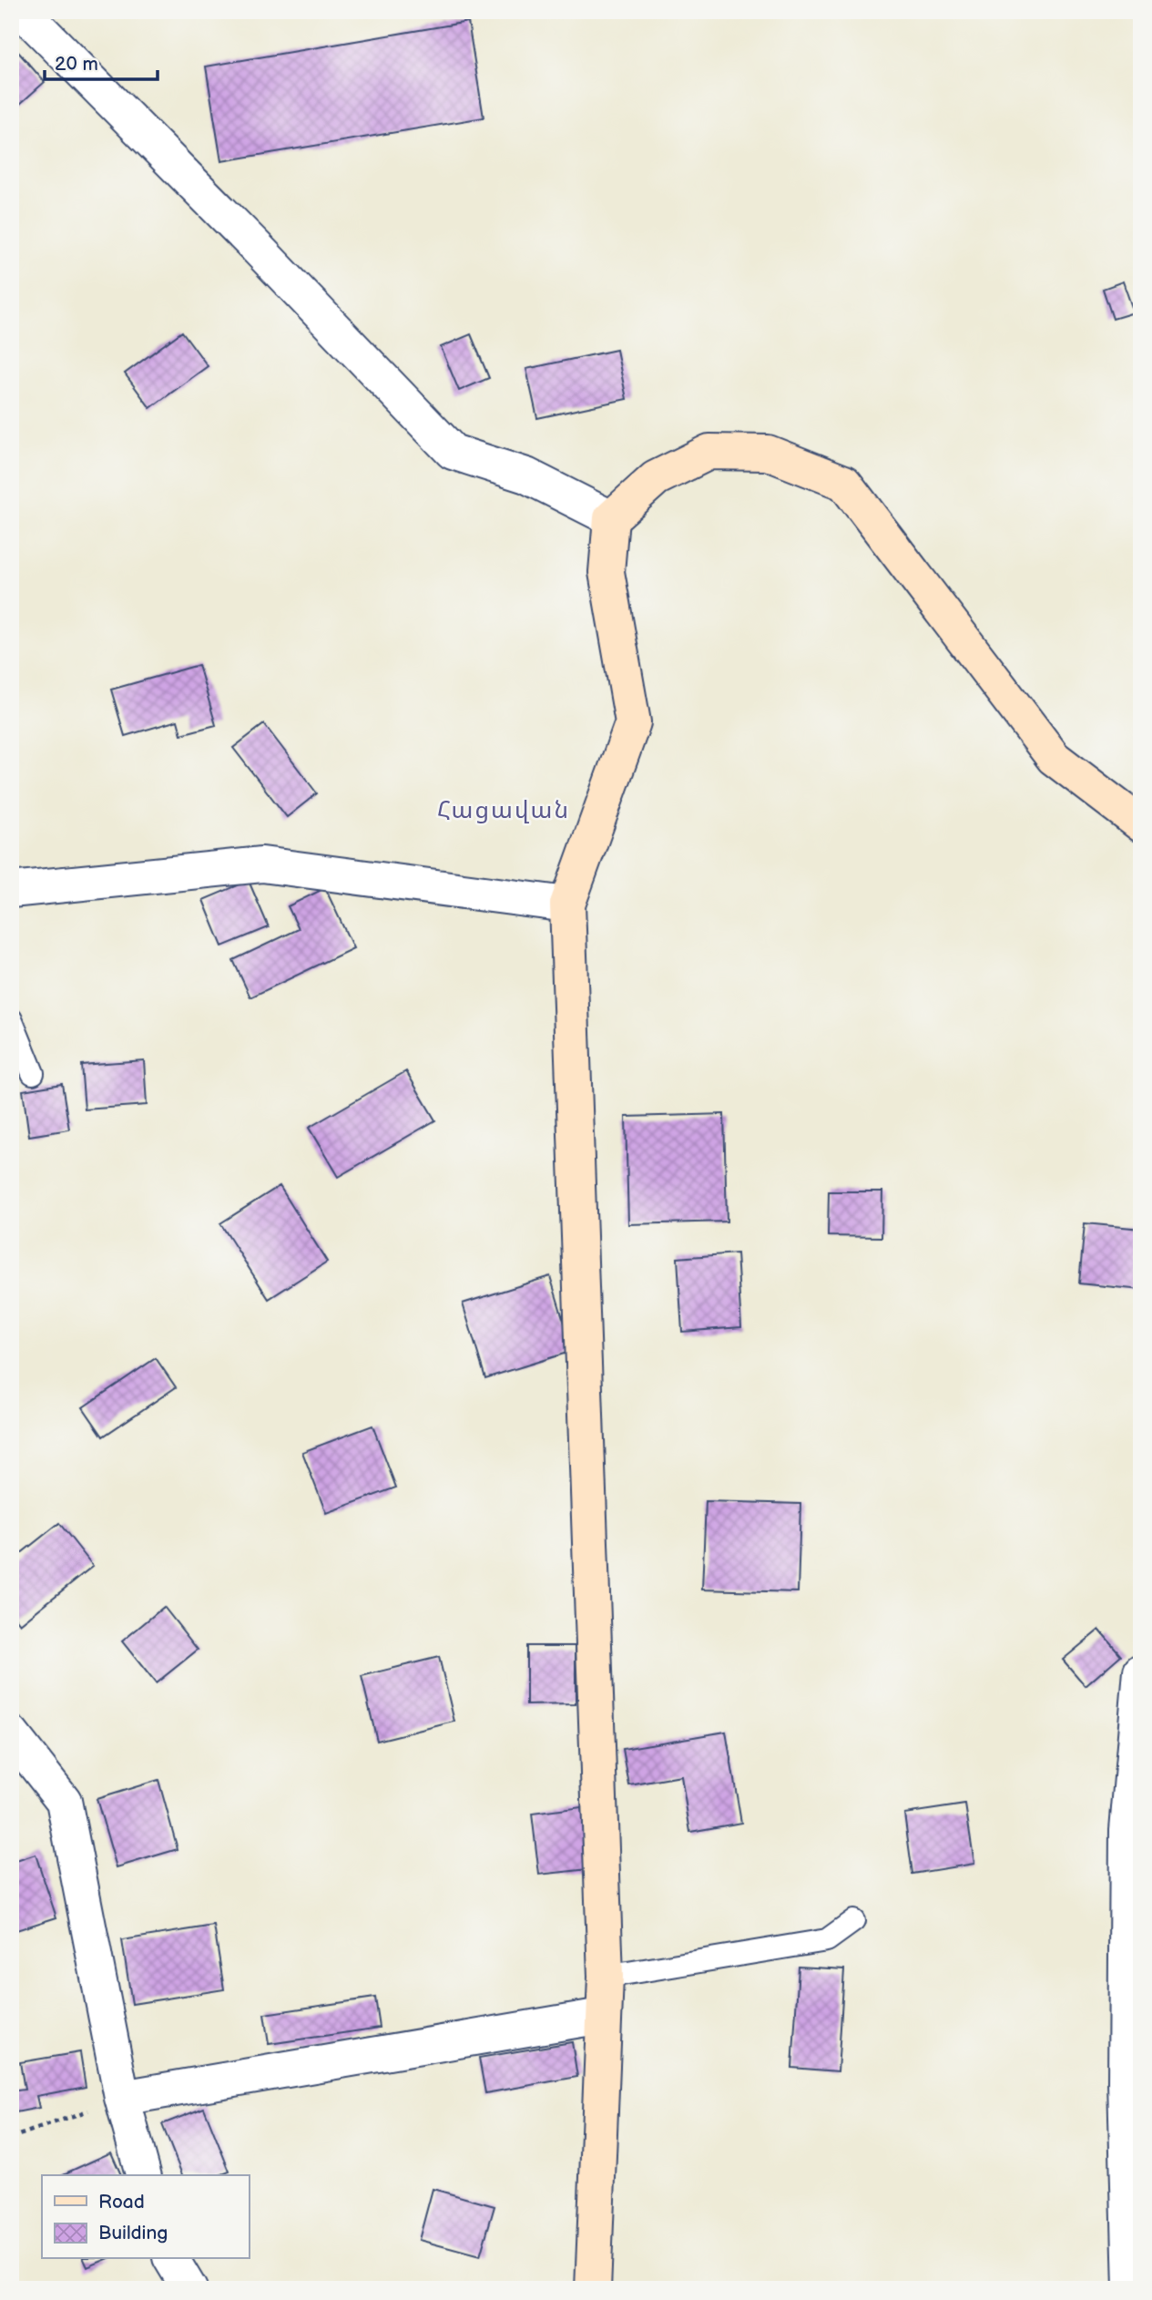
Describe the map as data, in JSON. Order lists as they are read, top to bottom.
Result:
{
  "districts": ["Հացավան"],
  "legend": ["Road", "Building"],
  "scale_bar": "20 m"
}
